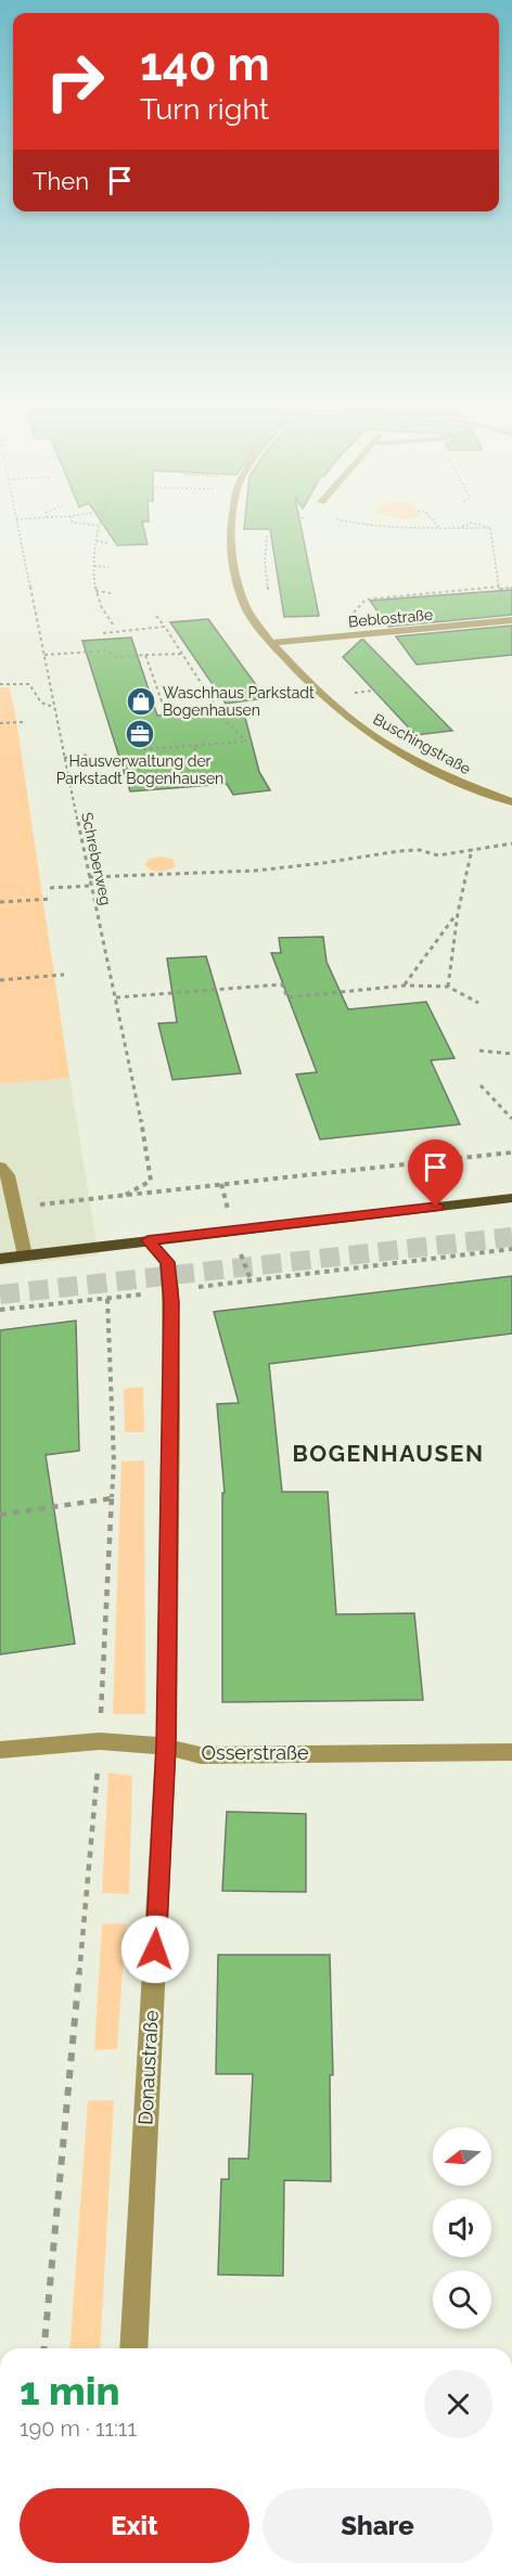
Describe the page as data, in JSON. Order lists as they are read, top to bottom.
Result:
{
  "streets": {
    "street": [
      "Beblostraße",
      "Buschingstraße",
      "Osserstraße",
      "Donaustraße"
    ],
    "path": ["Schreberweg"]
  },
  "crossings": [
    ["Beblostraße", "Buschingstraße"],
    ["Osserstraße", "Donaustraße"]
  ],
  "districts": ["BOGENHAUSEN"],
  "places": {
    "shop": ["Waschhaus Parkstadt Bogenhausen"],
    "office": ["Hausverwaltung der Parkstadt Bogenhausen"]
  },
  "north": "left",
  "page": {
    "turn": ["140 m", "Turn right"],
    "then": "Then",
    "heading": ["1 min", "190 m · 11:11"],
    "buttons": ["Exit", "Share"]
  }
}
